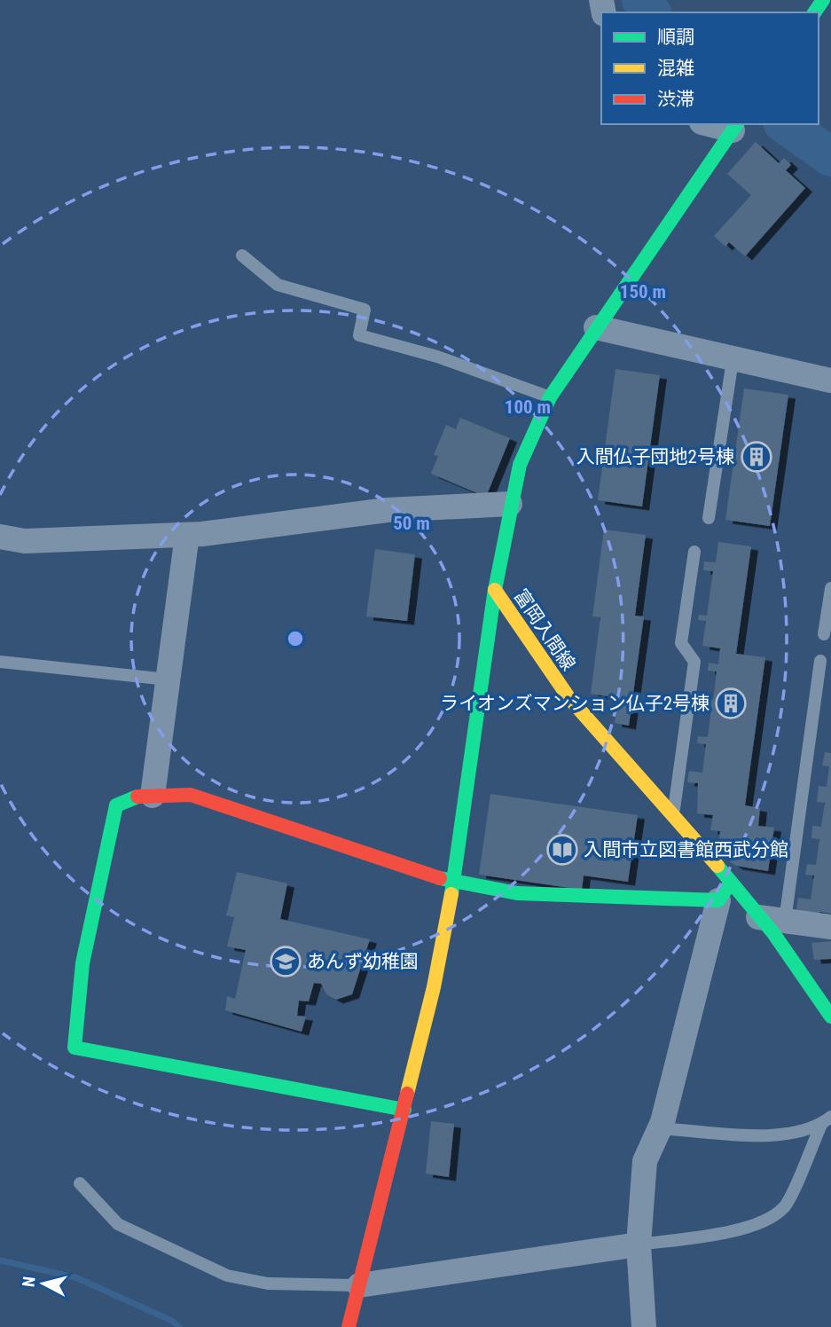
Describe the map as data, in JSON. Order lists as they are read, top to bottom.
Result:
{
  "streets": {
    "street": ["富岡入間線"]
  },
  "places": {
    "building": ["入間仏子団地2号棟", "ライオンズマンション仏子2号棟"],
    "library": ["入間市立図書館西武分館"],
    "school or university": ["あんず幼稚園"]
  },
  "legend": ["順調", "混雑", "渋滞"],
  "north": "left",
  "rings": ["150 m", "100 m", "50 m"]
}
